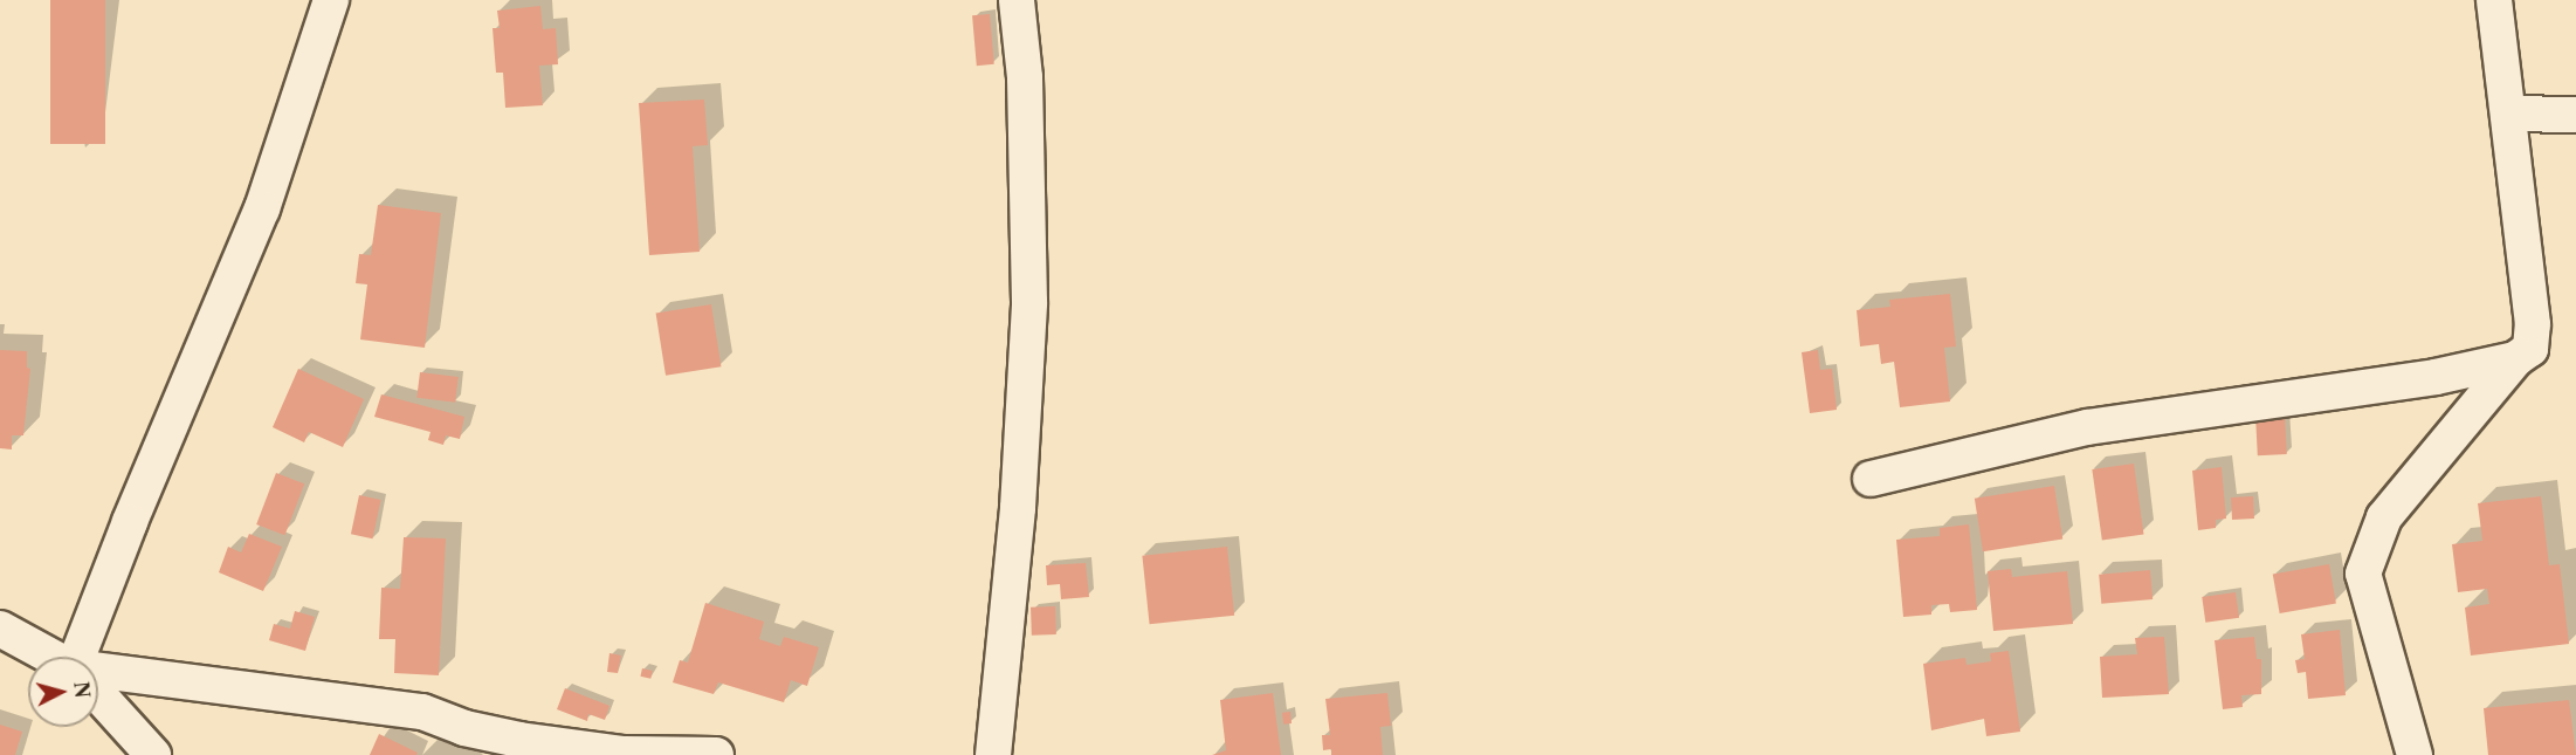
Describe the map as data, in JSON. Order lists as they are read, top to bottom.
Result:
{
  "north": "right"
}
